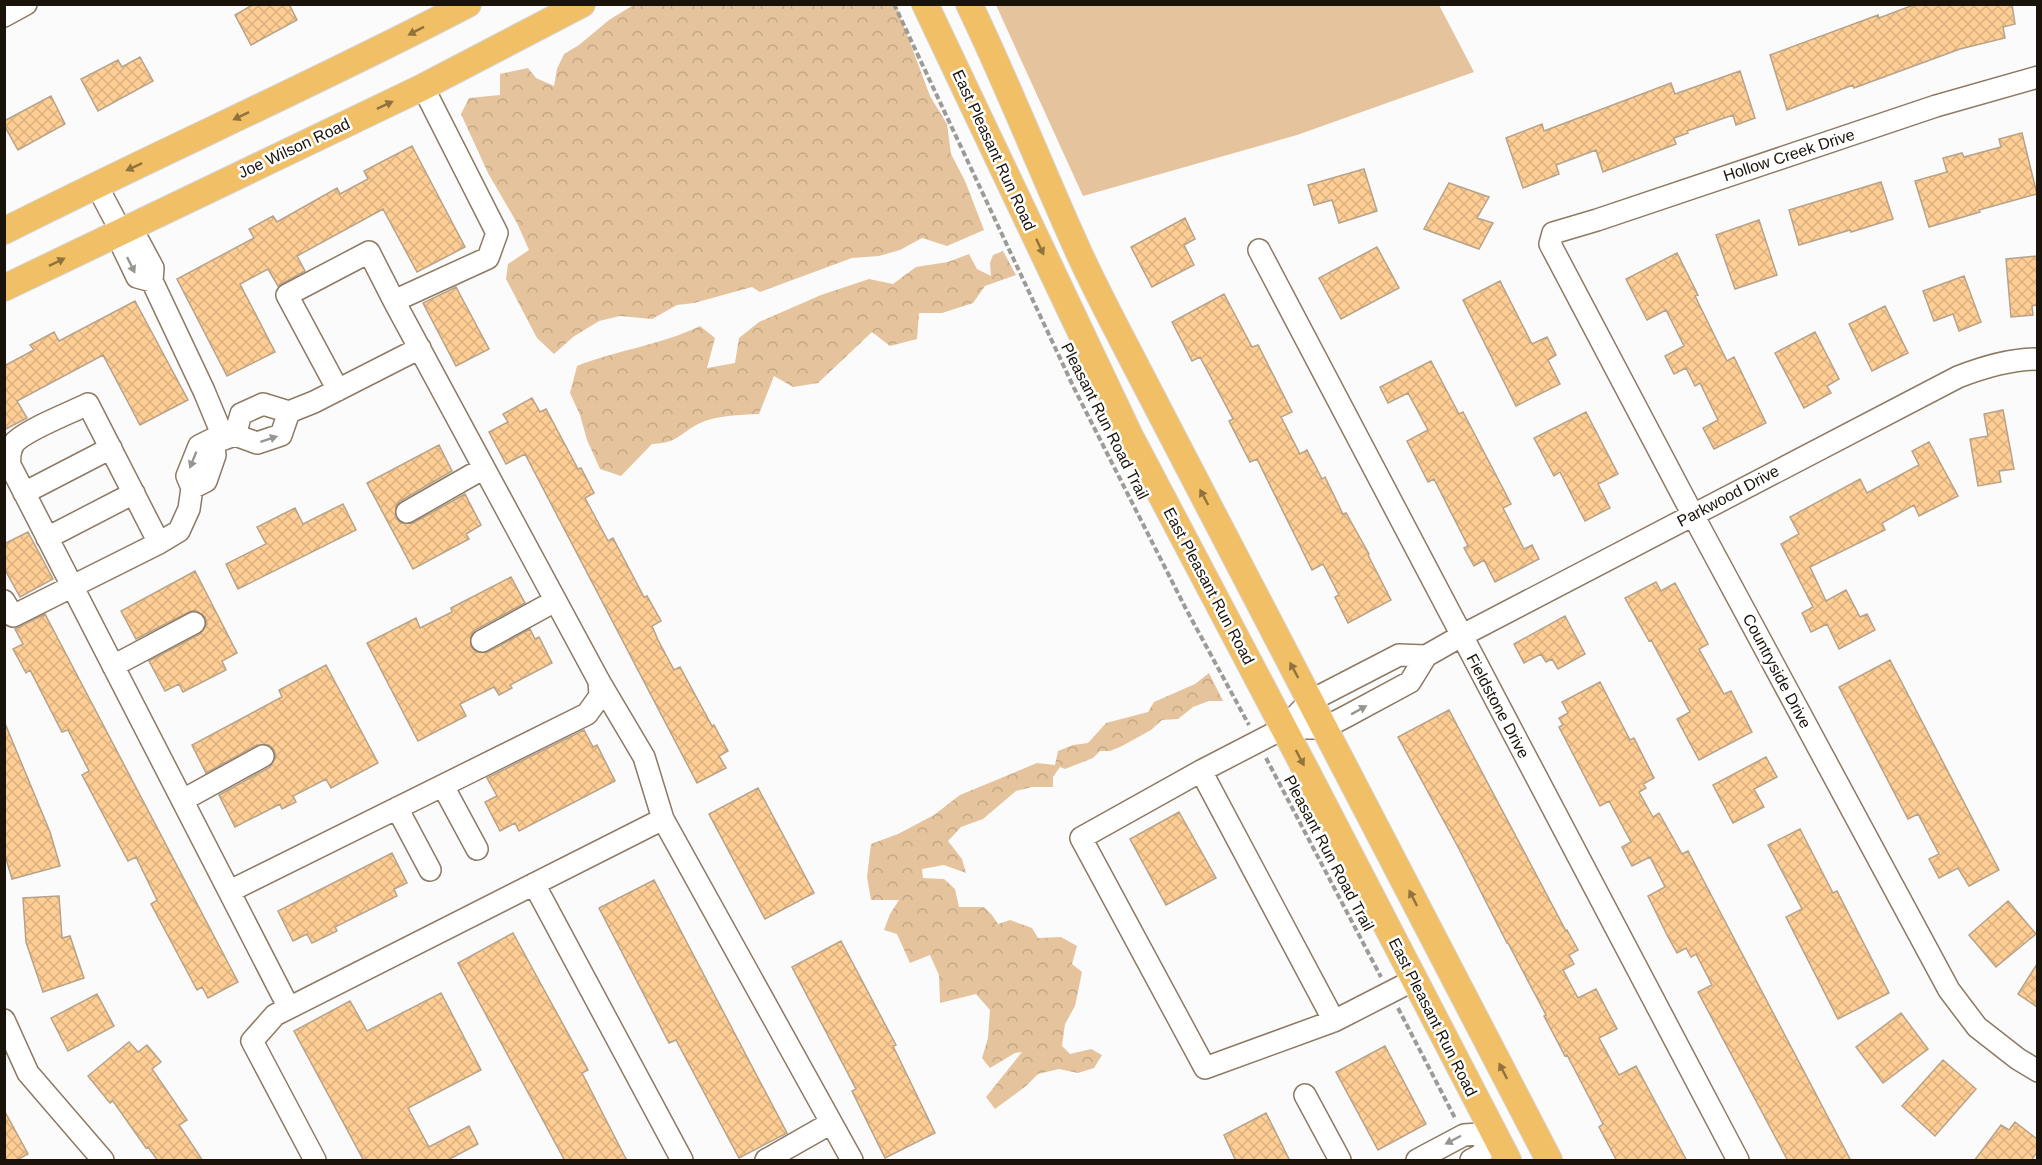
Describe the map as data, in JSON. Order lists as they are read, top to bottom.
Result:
{
  "streets": {
    "main road": ["Joe Wilson Road", "East Pleasant Run Road"],
    "street": [
      "Hollow Creek Drive",
      "Parkwood Drive",
      "Countryside Drive",
      "Fieldstone Drive"
    ],
    "path": ["Pleasant Run Road Trail"]
  },
  "crossings": [
    ["East Pleasant Run Road", "Parkwood Drive"],
    ["Hollow Creek Drive", "Countryside Drive"],
    ["Parkwood Drive", "Countryside Drive"],
    ["Parkwood Drive", "Fieldstone Drive"]
  ]
}
